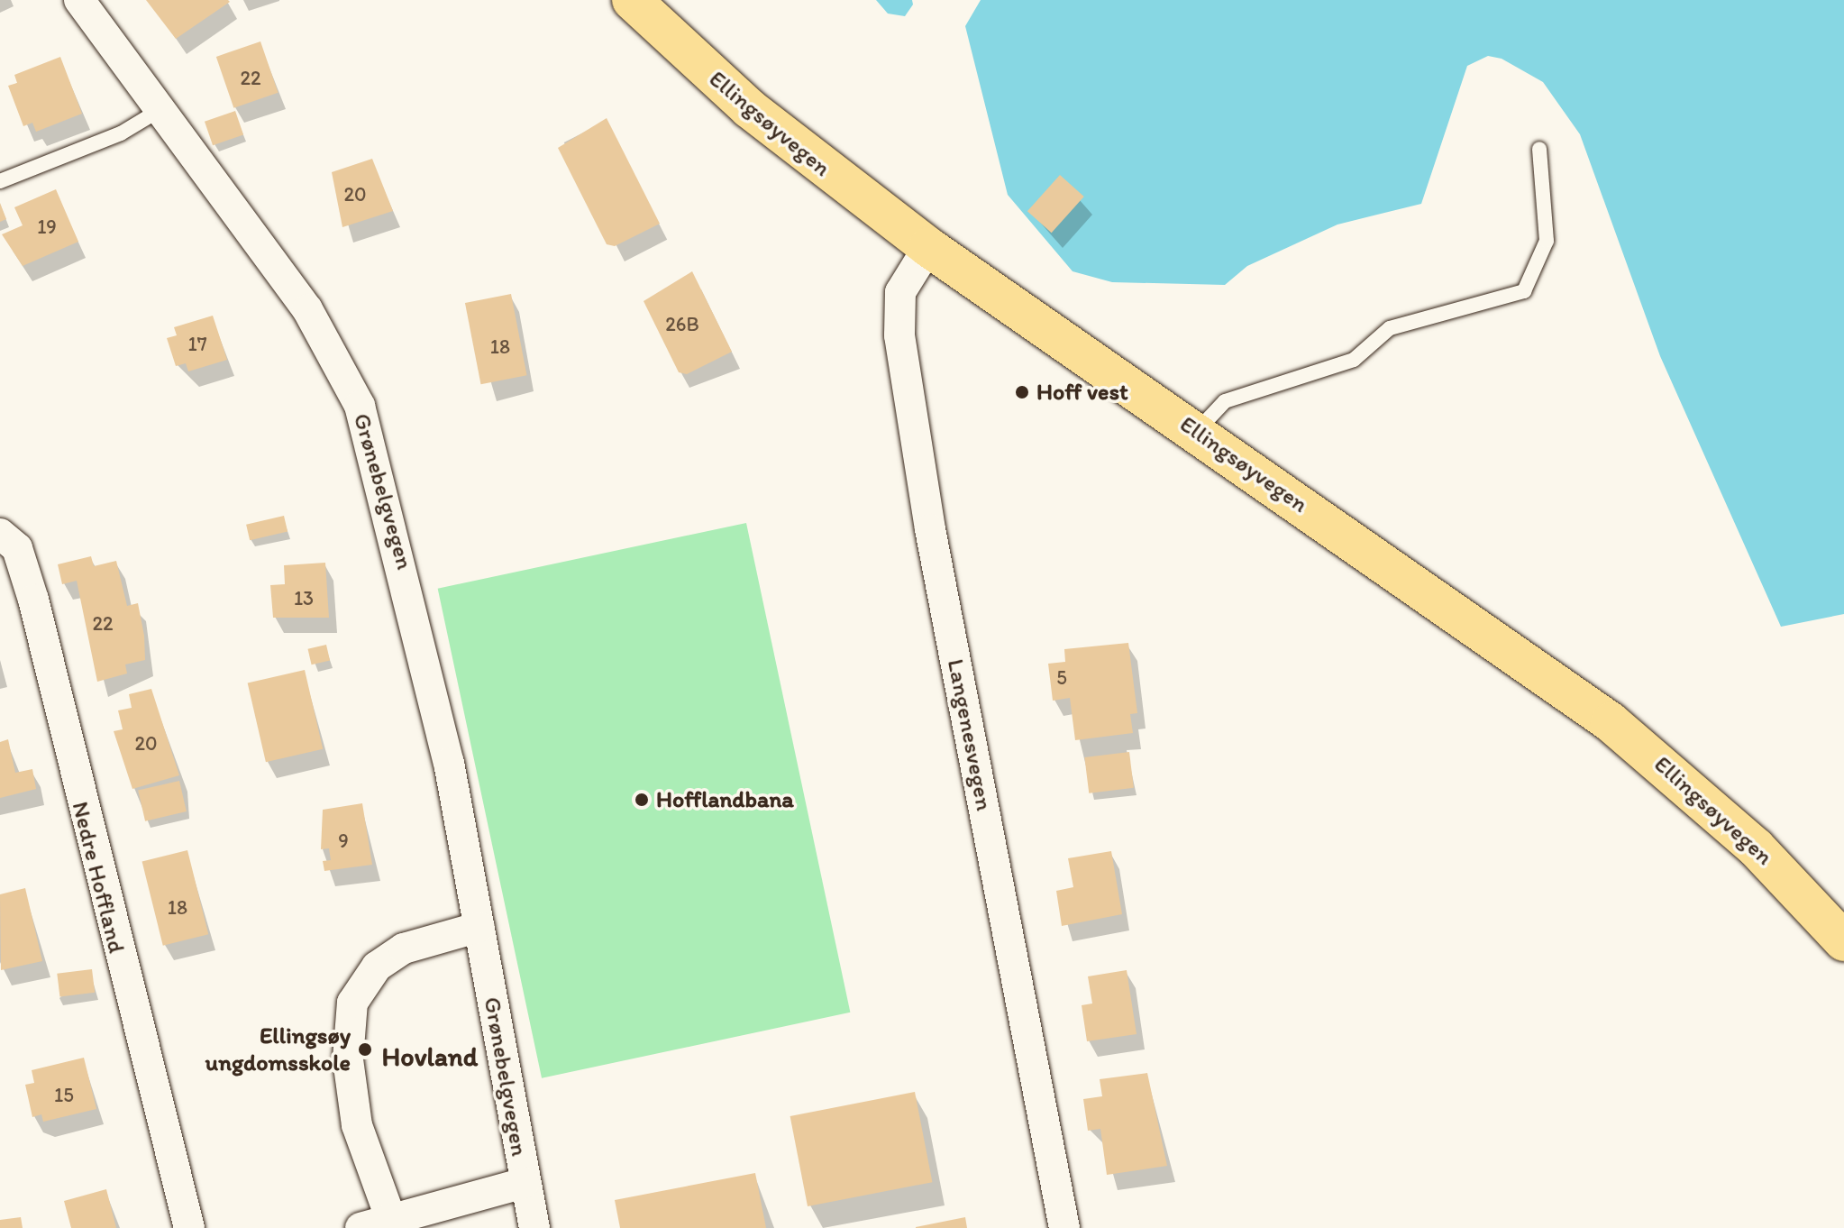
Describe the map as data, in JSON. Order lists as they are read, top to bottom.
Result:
{
  "streets": {
    "main road": ["Ellingsøyvegen"],
    "street": ["Grønebelgvegen", "Langenesvegen", "Nedre Hoffland"]
  },
  "crossings": [
    ["Ellingsøyvegen", "Langenesvegen"]
  ],
  "districts": ["Hovland"],
  "places": ["Hoff vest", "Hofflandbana", "Ellingsøy ungdomsskole"],
  "house_numbers": [
    "22",
    "20",
    "19",
    "26B",
    "17",
    "18",
    "13",
    "22",
    "5",
    "20",
    "9",
    "18",
    "15"
  ]
}
